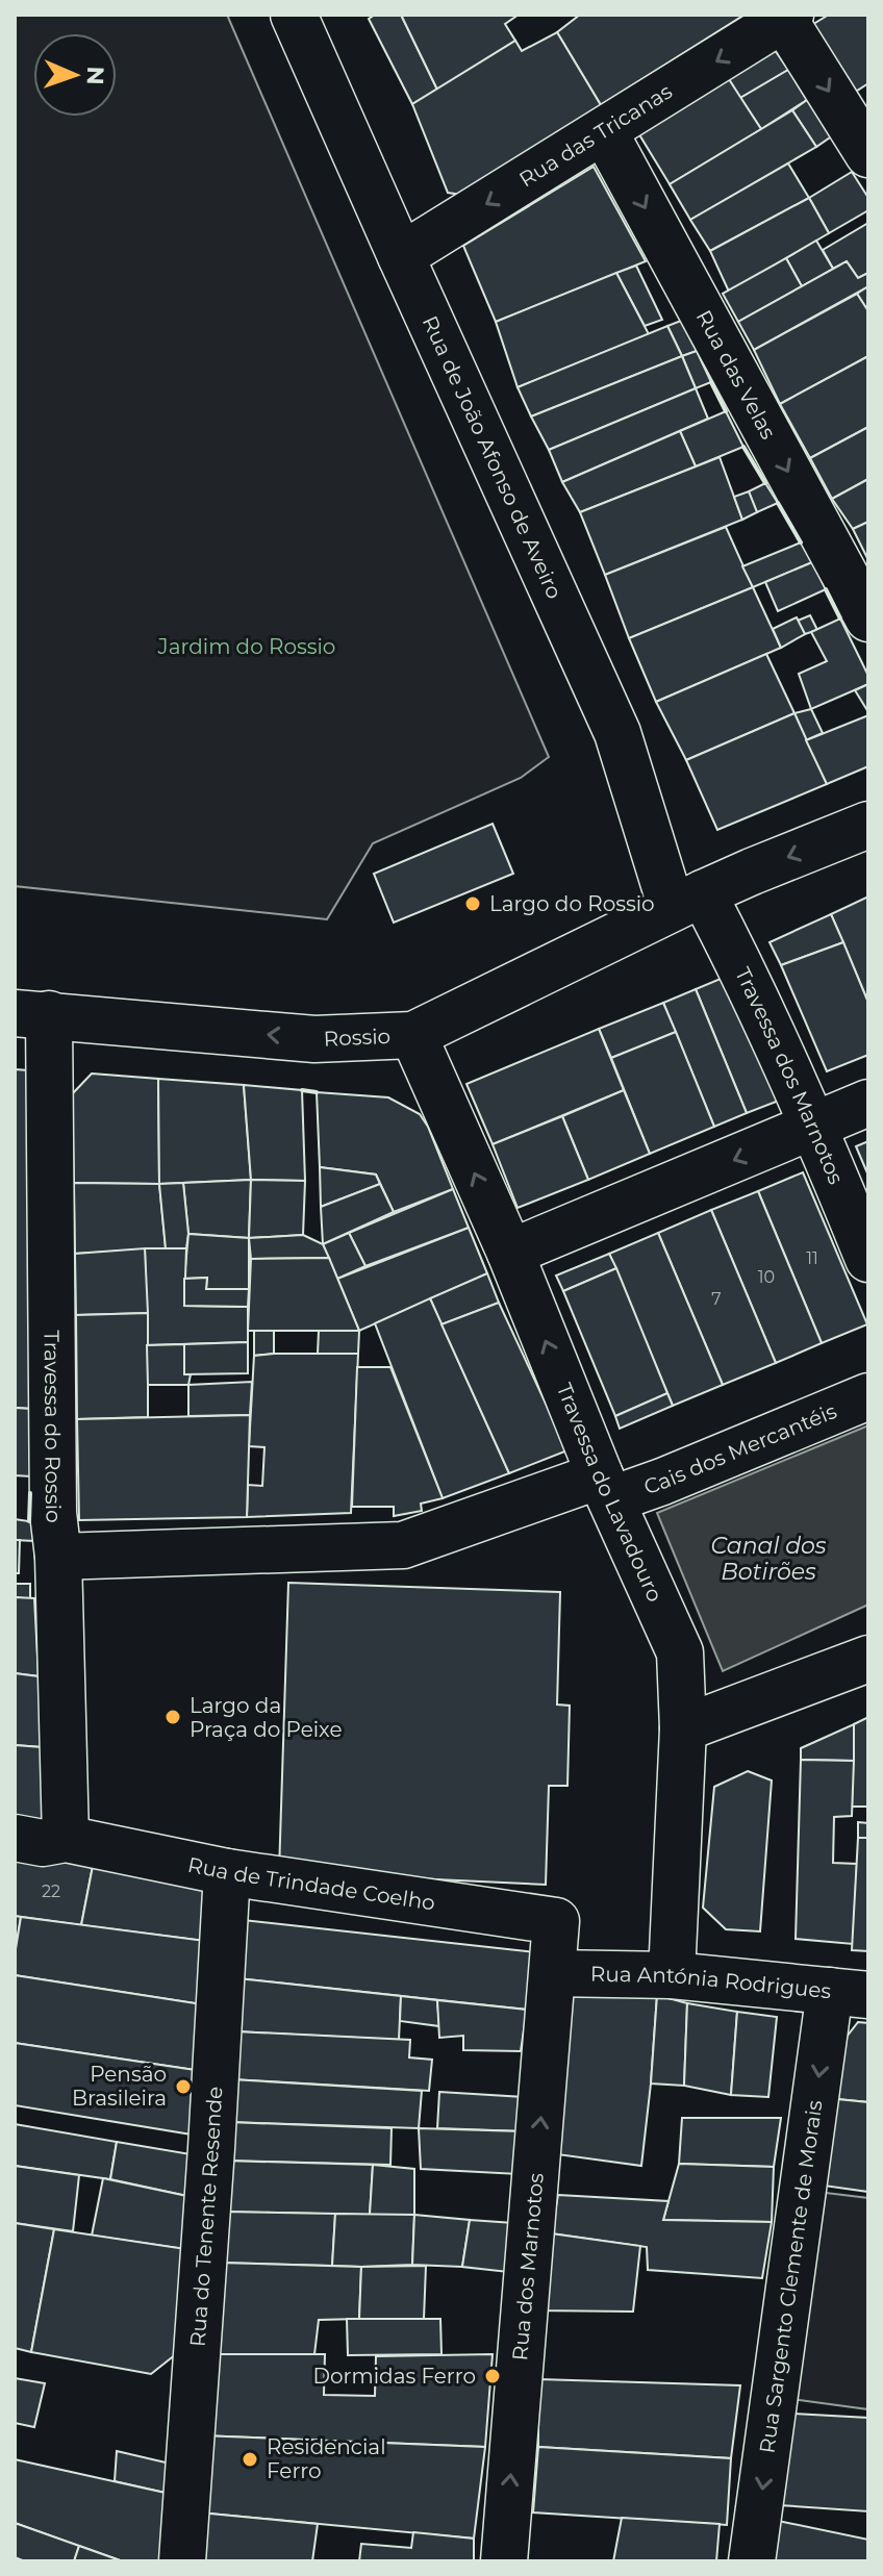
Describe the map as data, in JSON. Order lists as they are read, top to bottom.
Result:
{
  "streets": {
    "street": [
      "Rua das Tricanas",
      "Rua das Velas",
      "Rua de João Afonso de Aveiro",
      "Rossio",
      "Travessa dos Marnotos",
      "Travessa do Rossio",
      "Cais dos Mercantéis",
      "Travessa do Lavadouro",
      "Rua de Trindade Coelho",
      "Rua Antónia Rodrigues",
      "Rua do Tenente Resende",
      "Rua dos Marnotos",
      "Rua Sargento Clemente de Morais"
    ]
  },
  "crossings": [
    ["Rua das Tricanas", "Rua das Velas"],
    ["Rua das Tricanas", "Rua de João Afonso de Aveiro"],
    ["Rua de João Afonso de Aveiro", "Rossio"],
    ["Rua de João Afonso de Aveiro", "Travessa dos Marnotos"],
    ["Rossio", "Travessa dos Marnotos"],
    ["Rossio", "Travessa do Rossio"],
    ["Rossio", "Travessa do Lavadouro"],
    ["Travessa do Rossio", "Rua de Trindade Coelho"],
    ["Cais dos Mercantéis", "Travessa do Lavadouro"],
    ["Travessa do Lavadouro", "Rua Antónia Rodrigues"],
    ["Rua de Trindade Coelho", "Rua Antónia Rodrigues"],
    ["Rua de Trindade Coelho", "Rua do Tenente Resende"],
    ["Rua de Trindade Coelho", "Rua dos Marnotos"],
    ["Rua Antónia Rodrigues", "Rua dos Marnotos"],
    ["Rua Antónia Rodrigues", "Rua Sargento Clemente de Morais"]
  ],
  "one_way": [
    "Rua das Tricanas",
    "Rua das Velas",
    "Rossio",
    "Travessa do Lavadouro",
    "Rua dos Marnotos",
    "Rua Sargento Clemente de Morais"
  ],
  "water": ["Canal dos Botirões"],
  "parks": ["Jardim do Rossio"],
  "places": [
    "Largo do Rossio",
    "Largo da Praça do Peixe",
    "Pensão Brasileira",
    "Dormidas Ferro",
    "Residencial Ferro"
  ],
  "house_numbers": [
    "11",
    "10",
    "7",
    "22"
  ],
  "north": "right"
}
